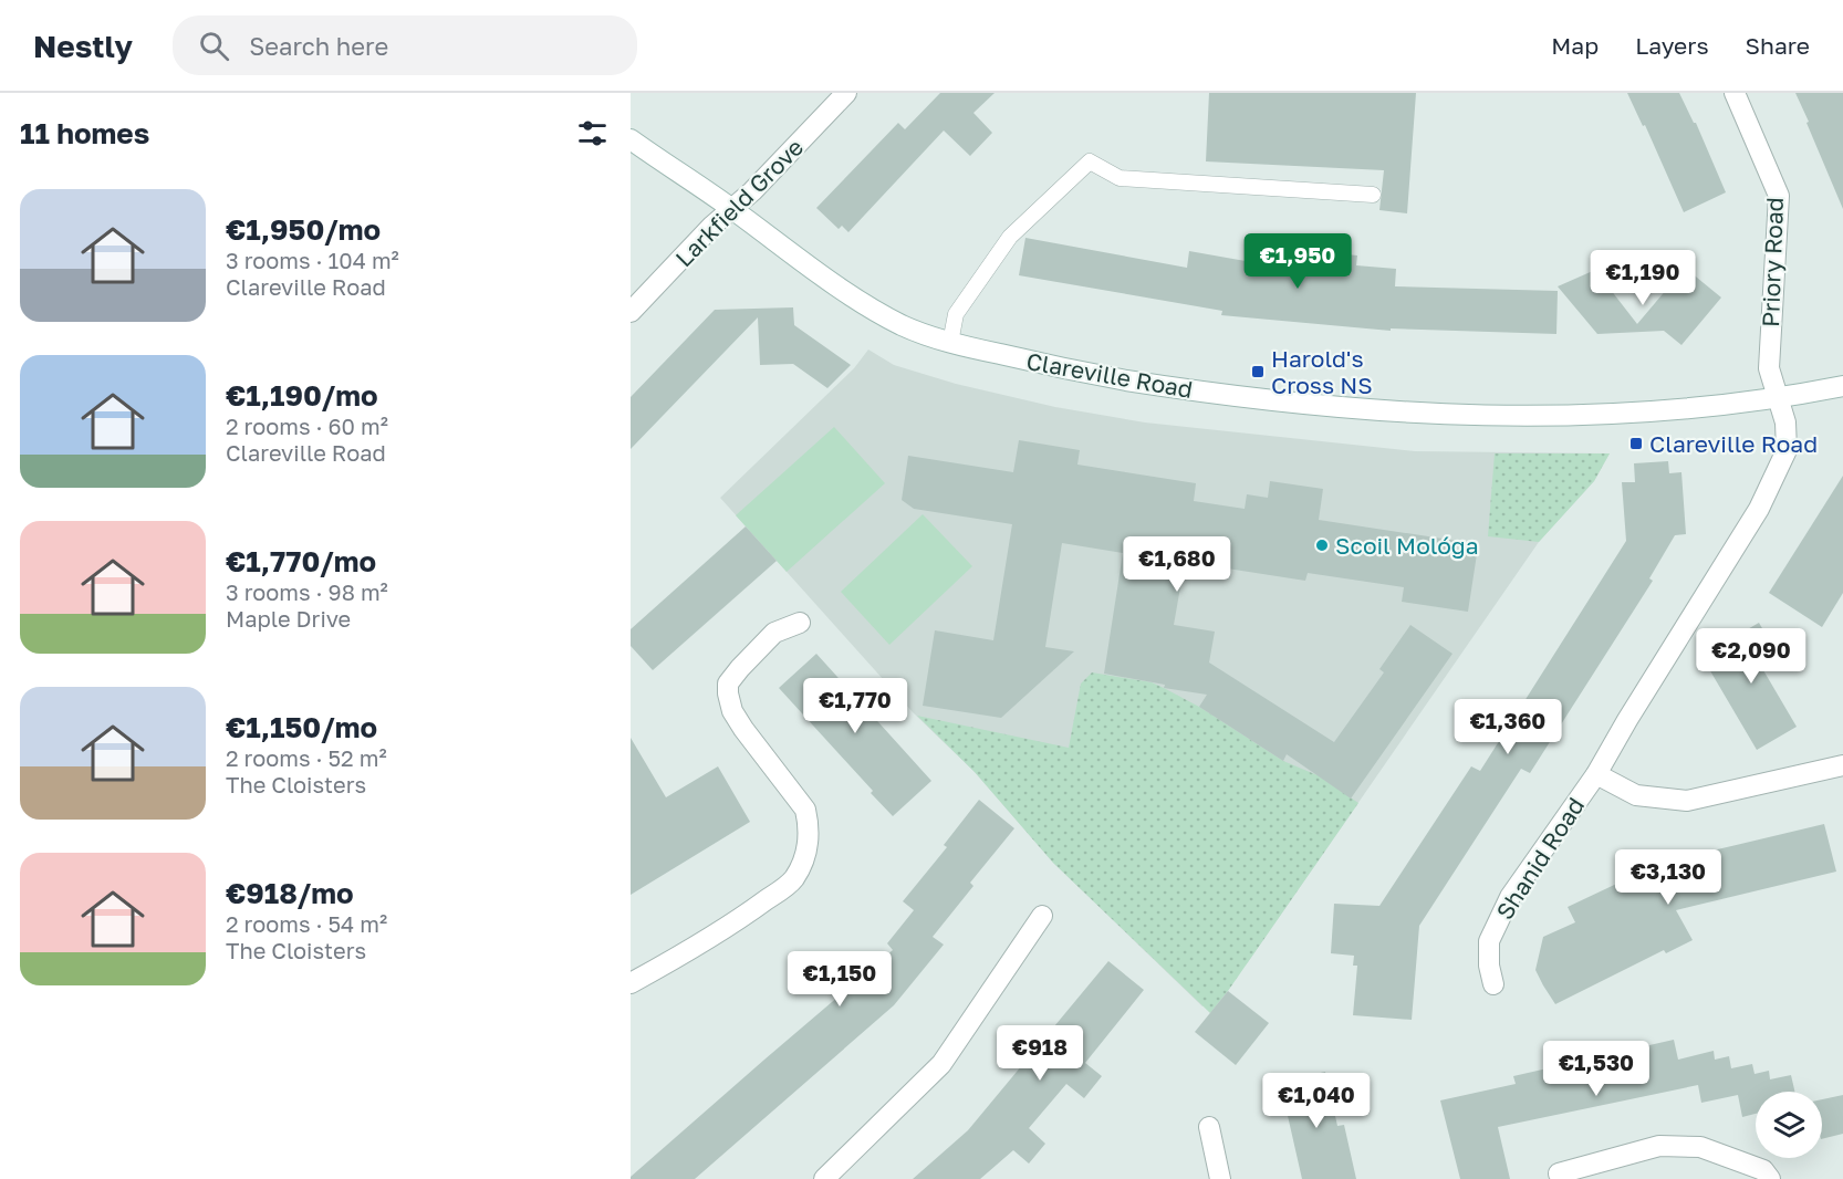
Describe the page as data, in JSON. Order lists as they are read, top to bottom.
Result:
{
  "streets": {
    "street": [
      "Larkfield Grove",
      "Priory Road",
      "Clareville Road",
      "Shanid Road"
    ]
  },
  "crossings": [
    ["Larkfield Grove", "Clareville Road"],
    ["Priory Road", "Clareville Road"],
    ["Priory Road", "Shanid Road"],
    ["Clareville Road", "Shanid Road"]
  ],
  "places": {
    "transit": ["Harold's Cross NS", "Clareville Road"],
    "other": ["Scoil Mológa"]
  },
  "page": {
    "header": "Nestly",
    "search": "Search here",
    "nav": ["Map", "Layers", "Share"],
    "heading": "11 homes",
    "list": [
      {
        "name": "€1,950/mo",
        "note": "3 rooms · 104 m² · Clareville Road"
      },
      {
        "name": "€1,190/mo",
        "note": "2 rooms · 60 m² · Clareville Road"
      },
      {
        "name": "€1,770/mo",
        "note": "3 rooms · 98 m² · Maple Drive"
      },
      {
        "name": "€1,150/mo",
        "note": "2 rooms · 52 m² · The Cloisters"
      },
      {
        "name": "€918/mo",
        "note": "2 rooms · 54 m² · The Cloisters"
      }
    ],
    "price": [
      "€1,950",
      "€1,190",
      "€1,680",
      "€2,090",
      "€1,770",
      "€1,360",
      "€3,130",
      "€1,150",
      "€918",
      "€1,530",
      "€1,040"
    ]
  }
}
